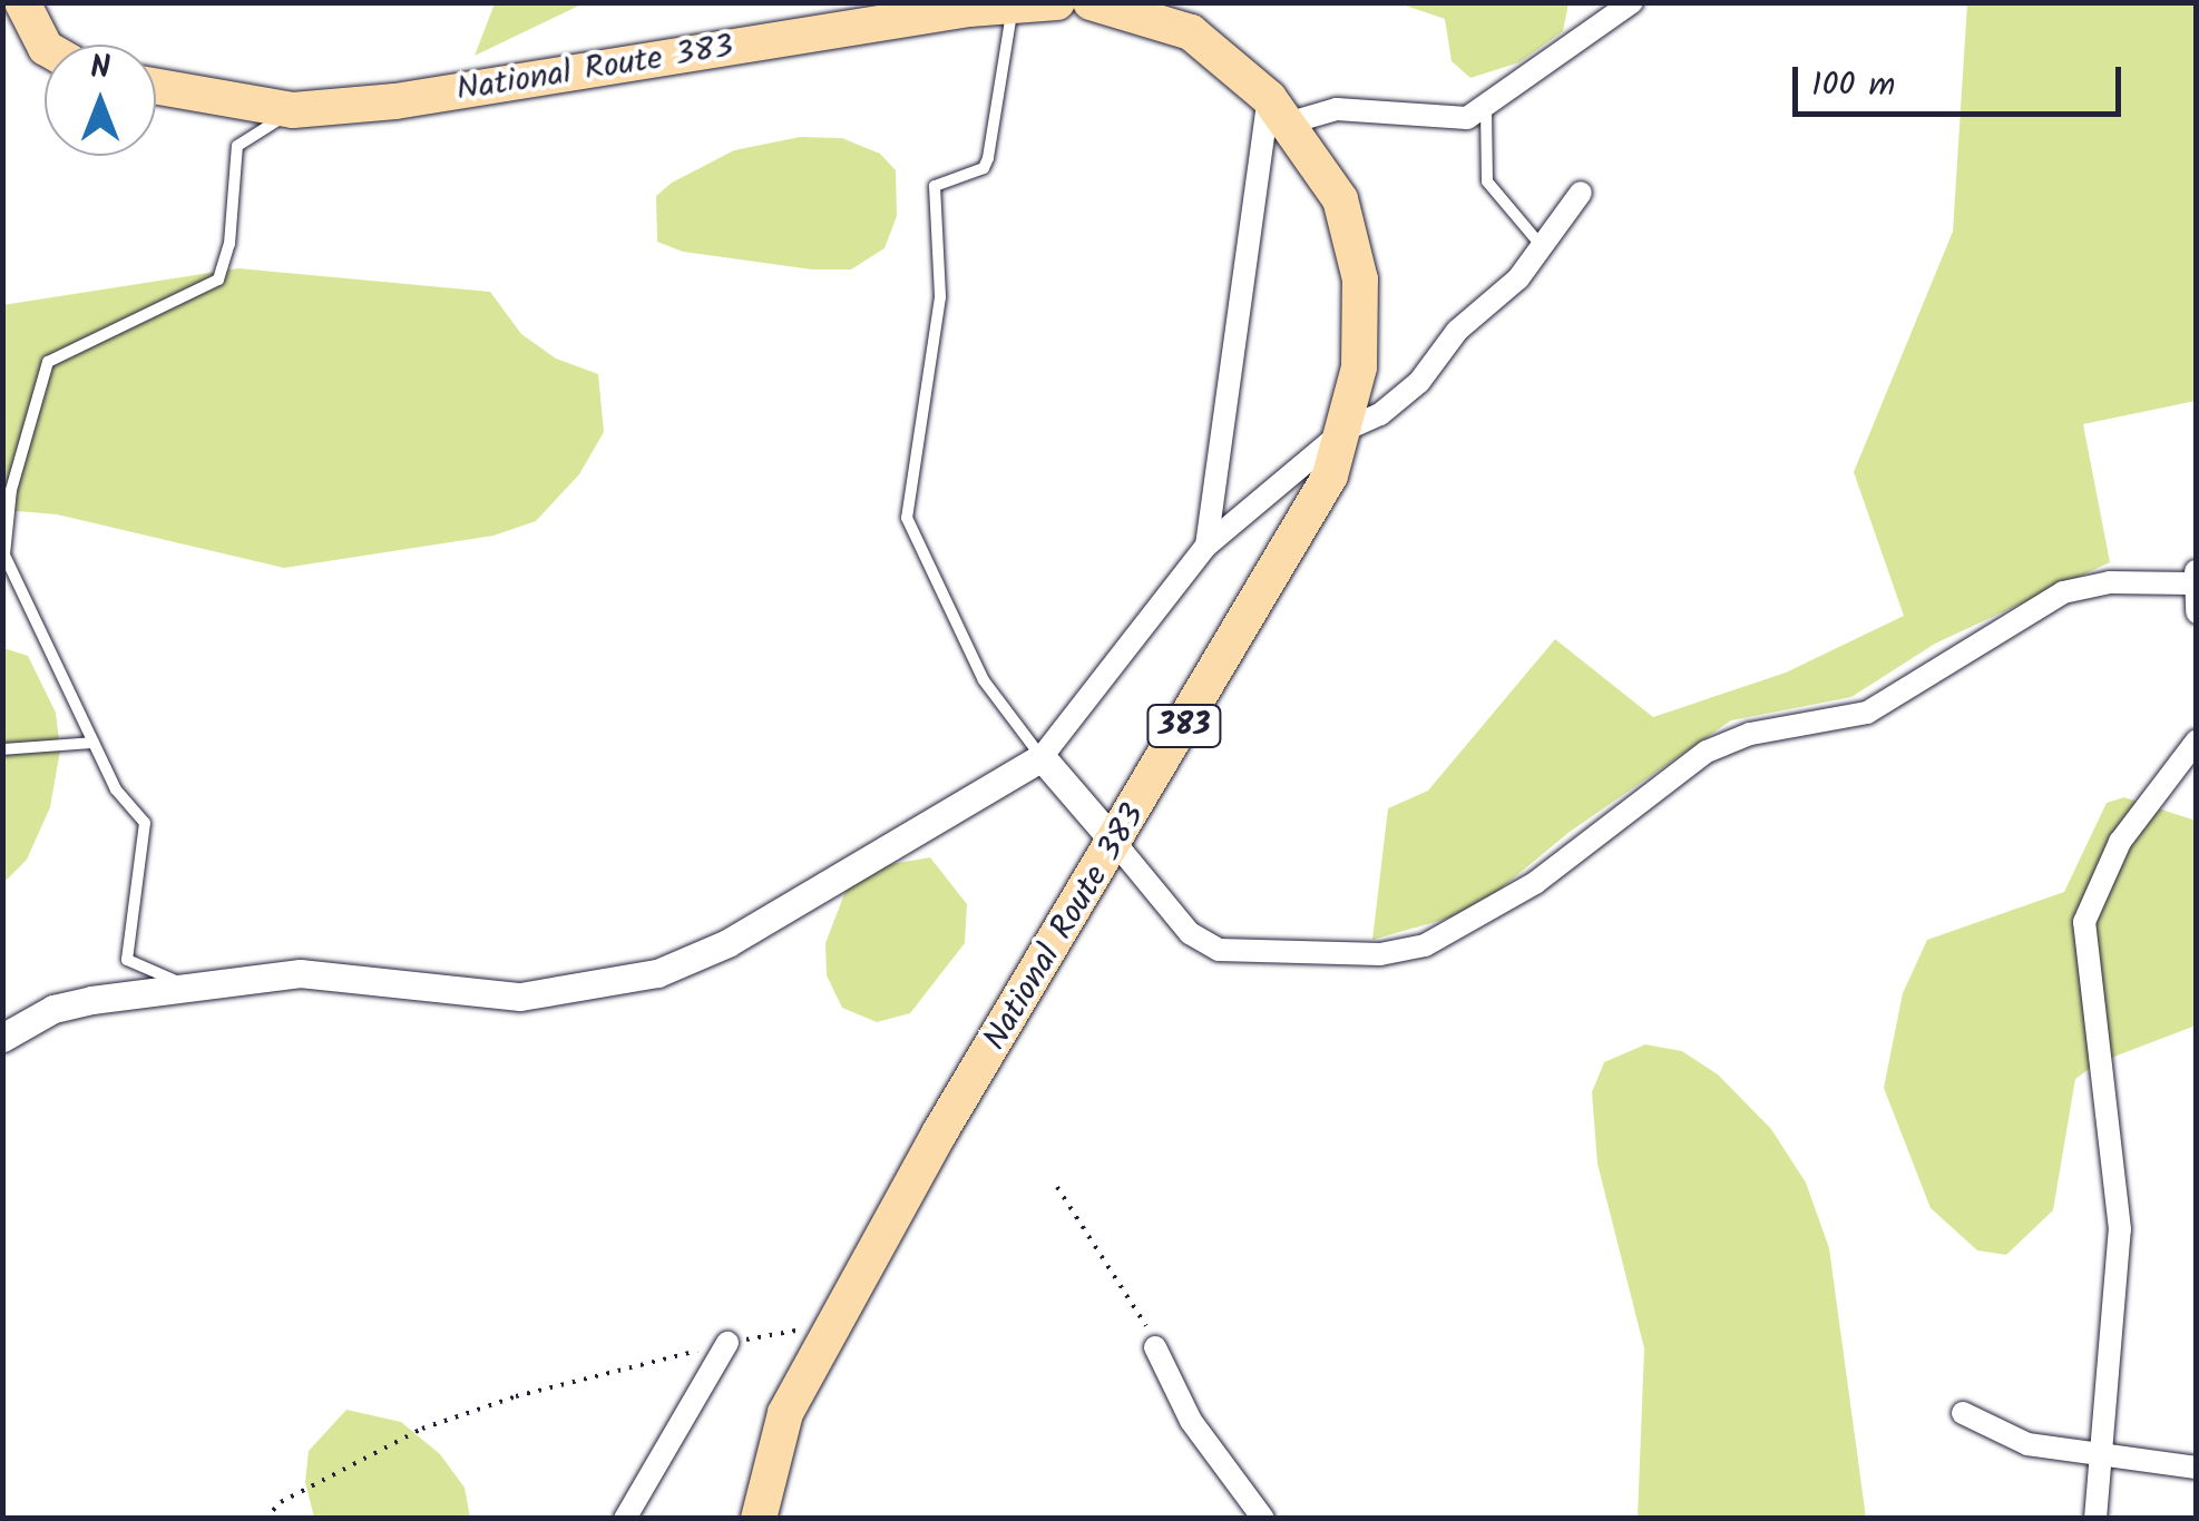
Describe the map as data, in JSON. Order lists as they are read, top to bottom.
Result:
{
  "streets": {
    "highway": ["National Route 383", "383"]
  },
  "scale_bar": "100 m",
  "north": "top"
}
